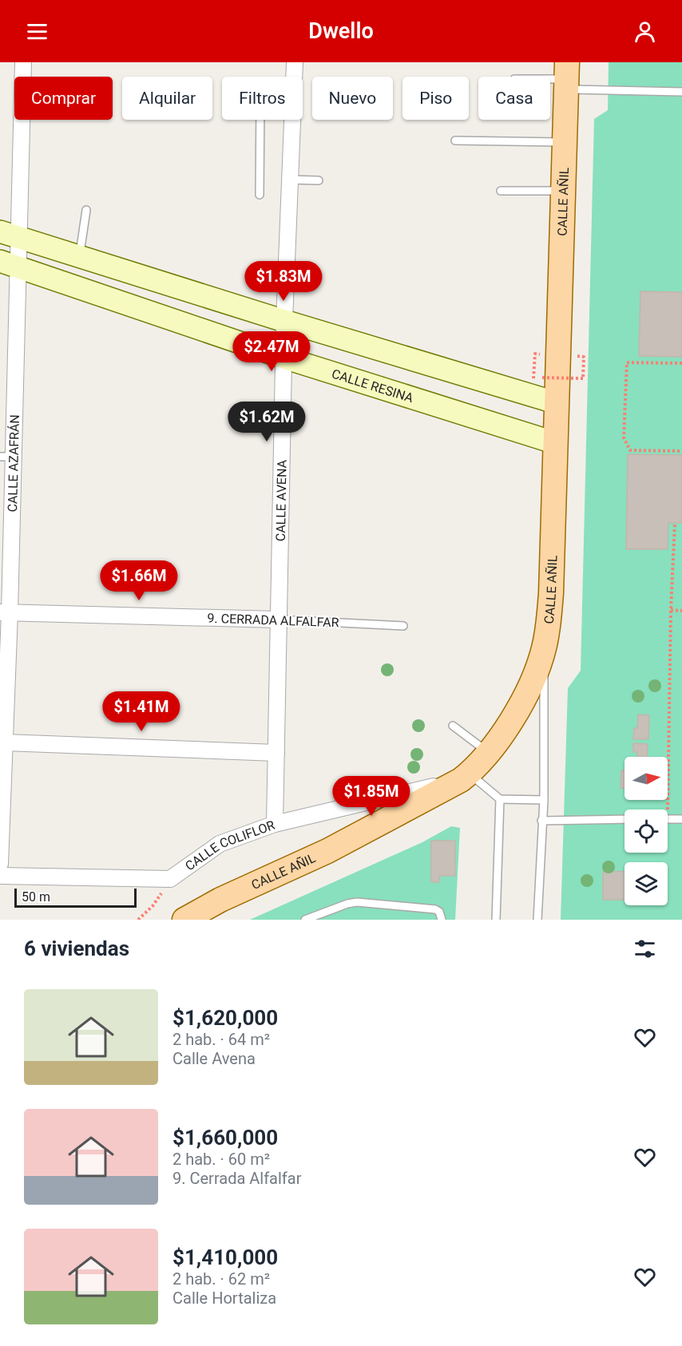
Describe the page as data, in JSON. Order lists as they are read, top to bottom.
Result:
{
  "streets": {
    "main road": ["CALLE AÑIL"],
    "street": [
      "CALLE RESINA",
      "CALLE AZAFRÁN",
      "CALLE AVENA",
      "9. CERRADA ALFALFAR",
      "CALLE COLIFLOR"
    ]
  },
  "crossings": [
    ["CALLE AÑIL", "CALLE RESINA"],
    ["CALLE AÑIL", "CALLE COLIFLOR"],
    ["CALLE RESINA", "CALLE AZAFRÁN"],
    ["CALLE RESINA", "CALLE AVENA"],
    ["CALLE AZAFRÁN", "9. CERRADA ALFALFAR"],
    ["CALLE AVENA", "9. CERRADA ALFALFAR"],
    ["CALLE AVENA", "CALLE COLIFLOR"]
  ],
  "scale_bar": "50 m",
  "north": "right",
  "page": {
    "header": "Dwello",
    "chip": [
      "Comprar",
      "Alquilar",
      "Filtros",
      "Nuevo",
      "Piso",
      "Casa"
    ],
    "price": [
      "$1.83M",
      "$2.47M",
      "$1.62M",
      "$1.66M",
      "$1.41M",
      "$1.85M"
    ],
    "scale": "50 m",
    "heading": "6 viviendas",
    "list": [
      {
        "name": "$1,620,000",
        "note": "2 hab. · 64 m² · Calle Avena"
      },
      {
        "name": "$1,660,000",
        "note": "2 hab. · 60 m² · 9. Cerrada Alfalfar"
      },
      {
        "name": "$1,410,000",
        "note": "2 hab. · 62 m² · Calle Hortaliza"
      }
    ]
  }
}
